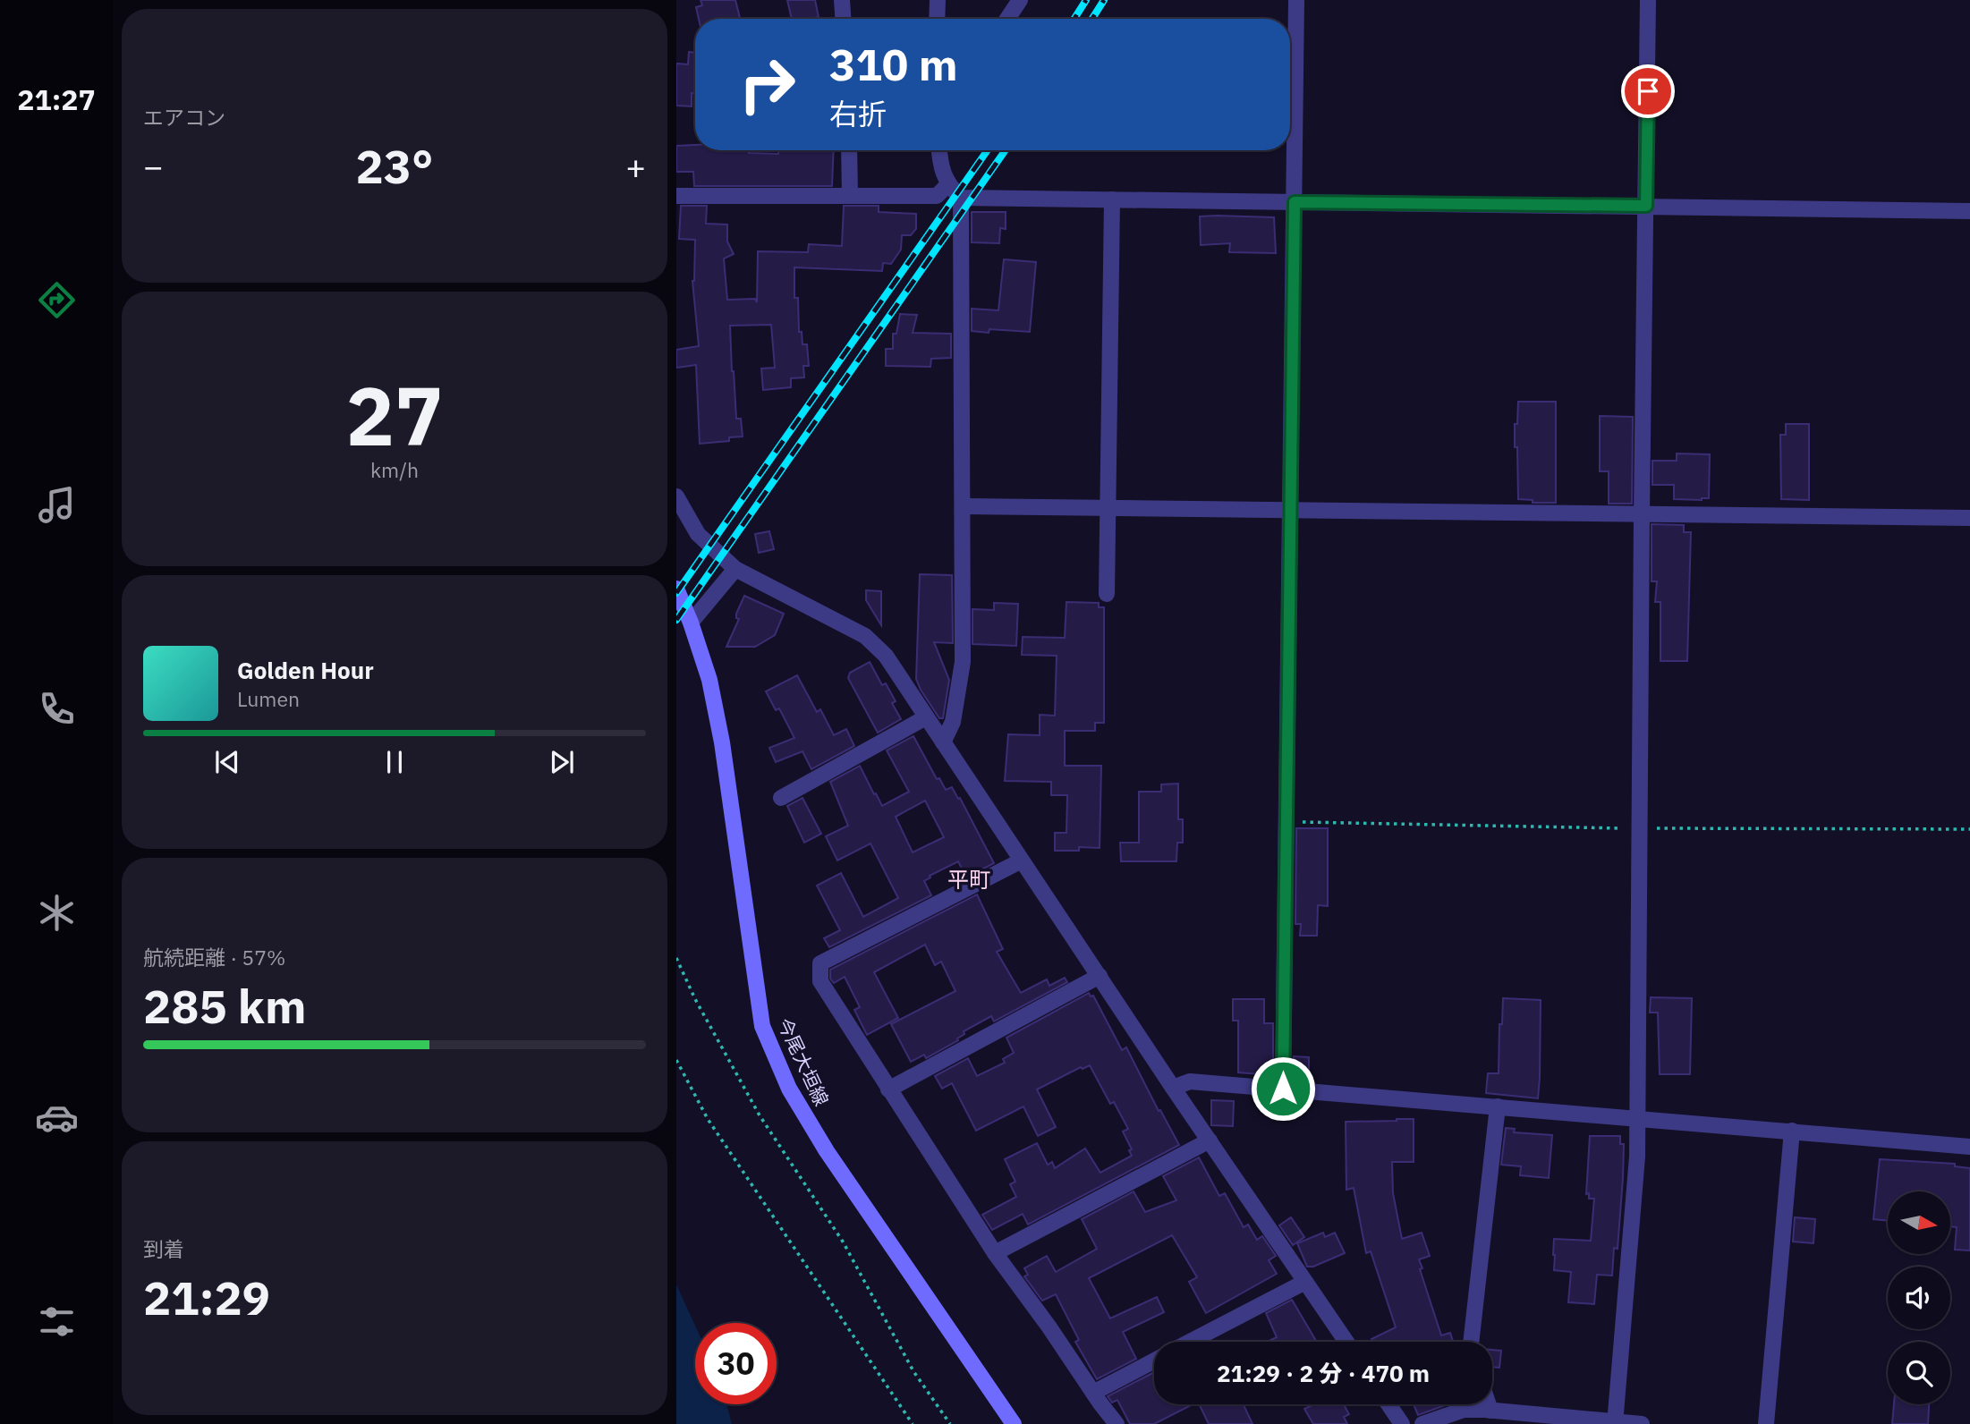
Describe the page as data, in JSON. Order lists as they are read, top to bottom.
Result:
{
  "streets": {
    "main road": ["今尾大垣線"]
  },
  "districts": ["平町"],
  "north": "right",
  "page": {
    "tabs": "21:27",
    "tile": [
      "エアコン",
      ["27", "km/h"],
      ["航続距離 · 57%", "285 km"],
      ["到着", "21:29"]
    ],
    "turn": ["310 m", "右折"],
    "heat": ["−", "23°", "+"],
    "song": ["Golden Hour", "Lumen"],
    "limit": "30",
    "trip": "21:29 · 2 分 · 470 m"
  }
}
